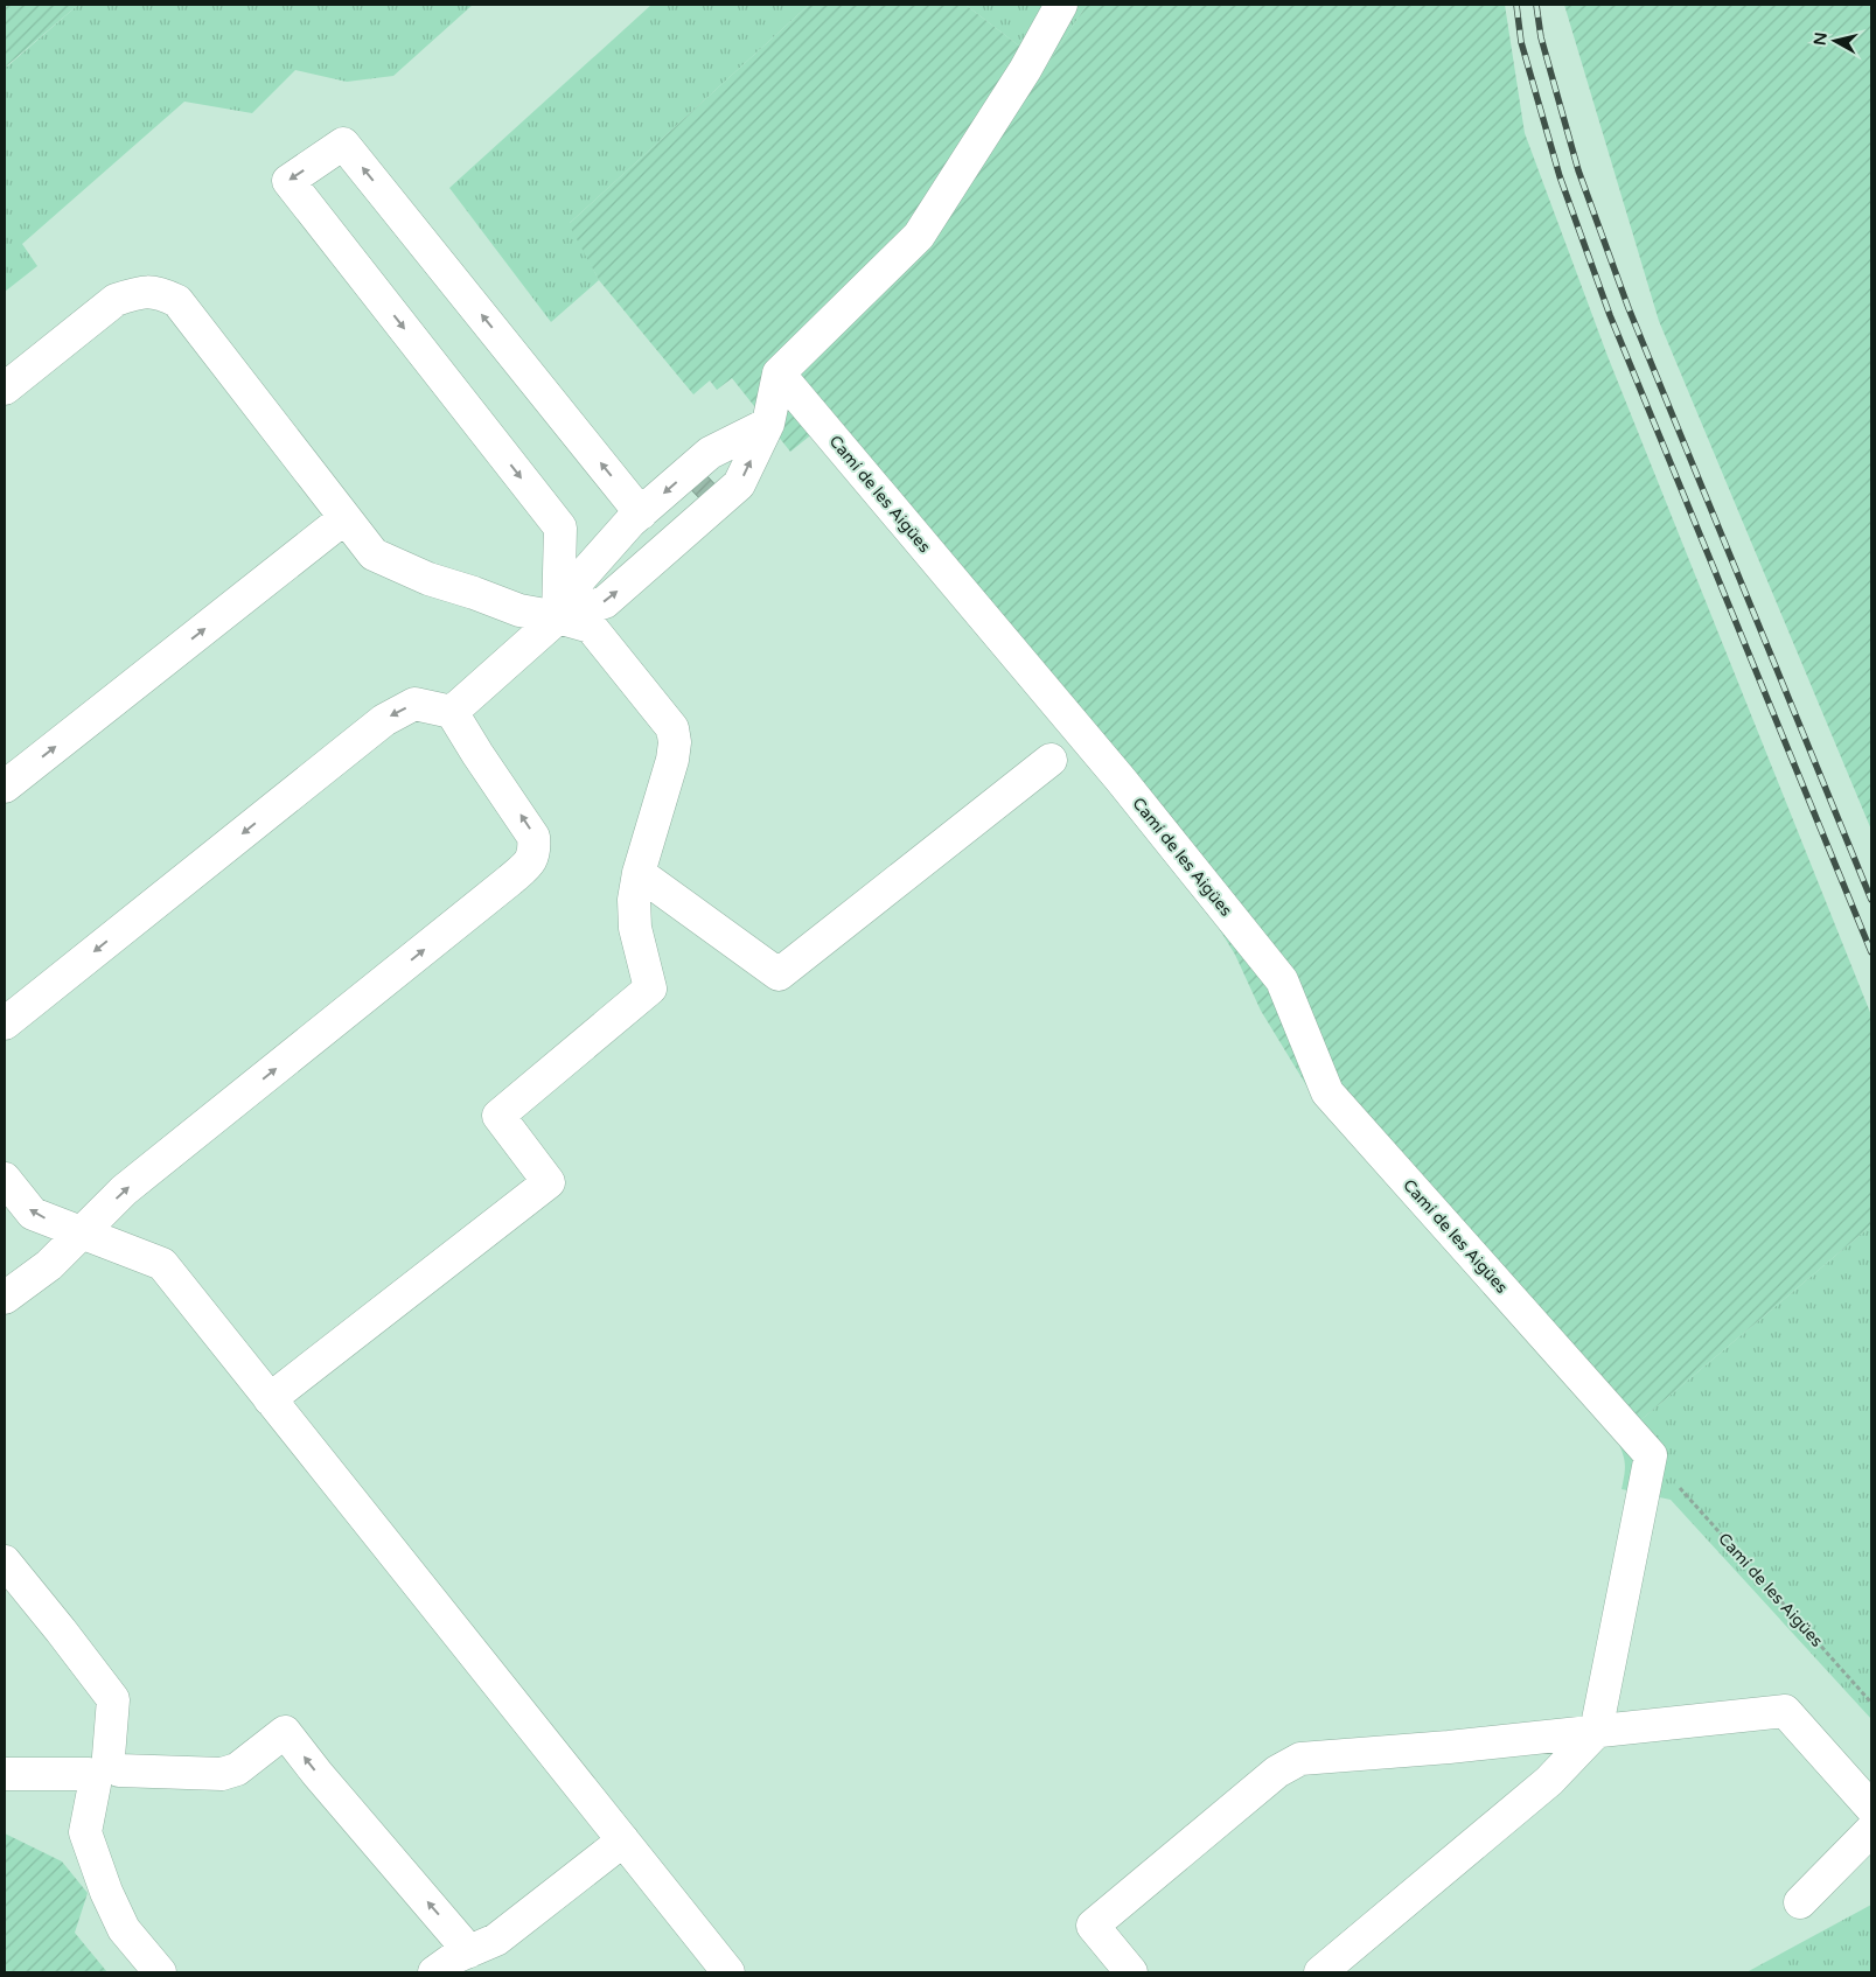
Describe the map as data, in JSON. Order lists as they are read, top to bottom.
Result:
{
  "streets": {
    "street": ["Camí de les Aigües"]
  },
  "north": "left"
}
